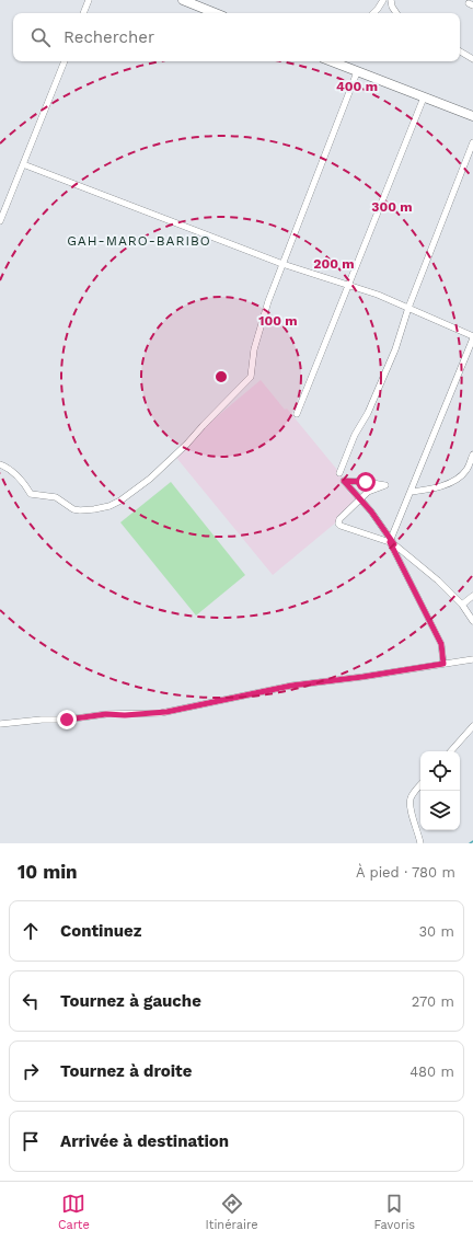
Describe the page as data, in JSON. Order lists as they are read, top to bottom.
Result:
{
  "districts": ["GAH-MARO-BARIBO"],
  "page": {
    "search": "Rechercher",
    "heading": ["10 min", "À pied · 780 m"],
    "list": [
      ["Continuez", "30 m"],
      ["Tournez à gauche", "270 m"],
      ["Tournez à droite", "480 m"],
      "Arrivée à destination"
    ],
    "nav": ["Carte", "Itinéraire", "Favoris"]
  },
  "rings": [
    "400 m",
    "300 m",
    "200 m",
    "100 m"
  ]
}
